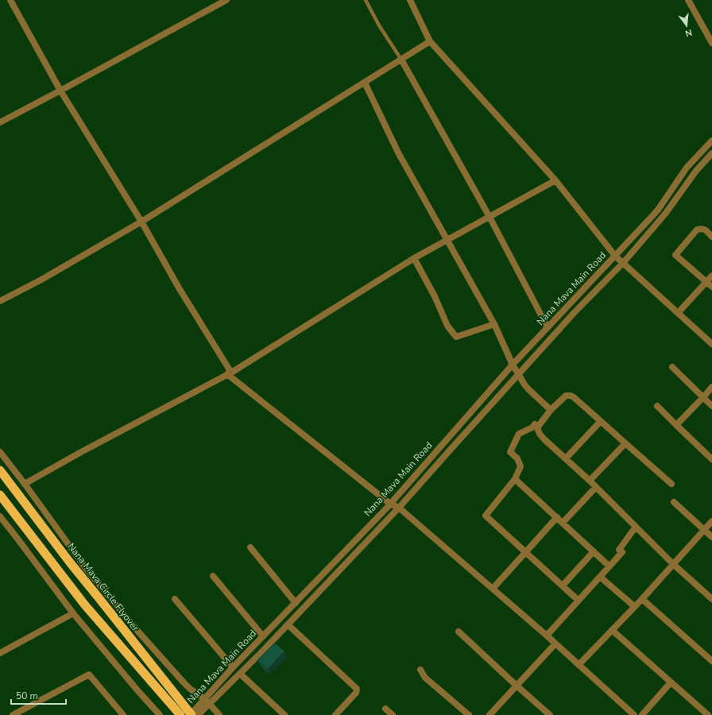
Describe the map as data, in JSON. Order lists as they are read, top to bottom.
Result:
{
  "streets": {
    "highway": ["Nana Mava Circle Flyover"],
    "street": ["Nana Mava Main Road"]
  },
  "crossings": [
    ["Nana Mava Main Road", "Nana Mava Circle Flyover"]
  ],
  "scale_bar": "50 m",
  "north": "bottom"
}
